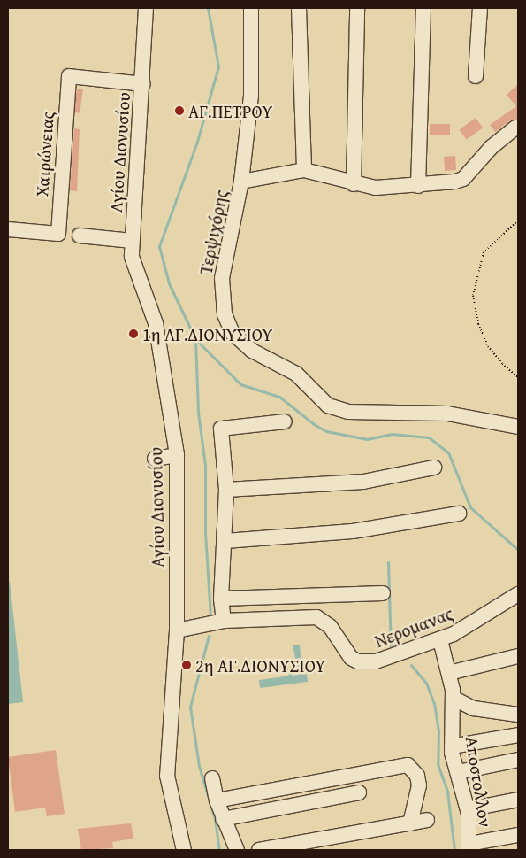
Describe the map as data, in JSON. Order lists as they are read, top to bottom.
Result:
{
  "streets": {
    "street": [
      "Αγίου Διονυσίου",
      "Χαιρώνειας",
      "Τερψιχόρης",
      "Νερομανας",
      "Αποστολλον"
    ]
  },
  "crossings": [
    ["Αγίου Διονυσίου", "Χαιρώνειας"],
    ["Αγίου Διονυσίου", "Νερομανας"],
    ["Νερομανας", "Αποστολλον"]
  ],
  "places": ["ΑΓ.ΠΕΤΡΟΥ", "1η ΑΓ.ΔΙΟΝΥΣΙΟΥ", "2η ΑΓ.ΔΙΟΝΥΣΙΟΥ"]
}
